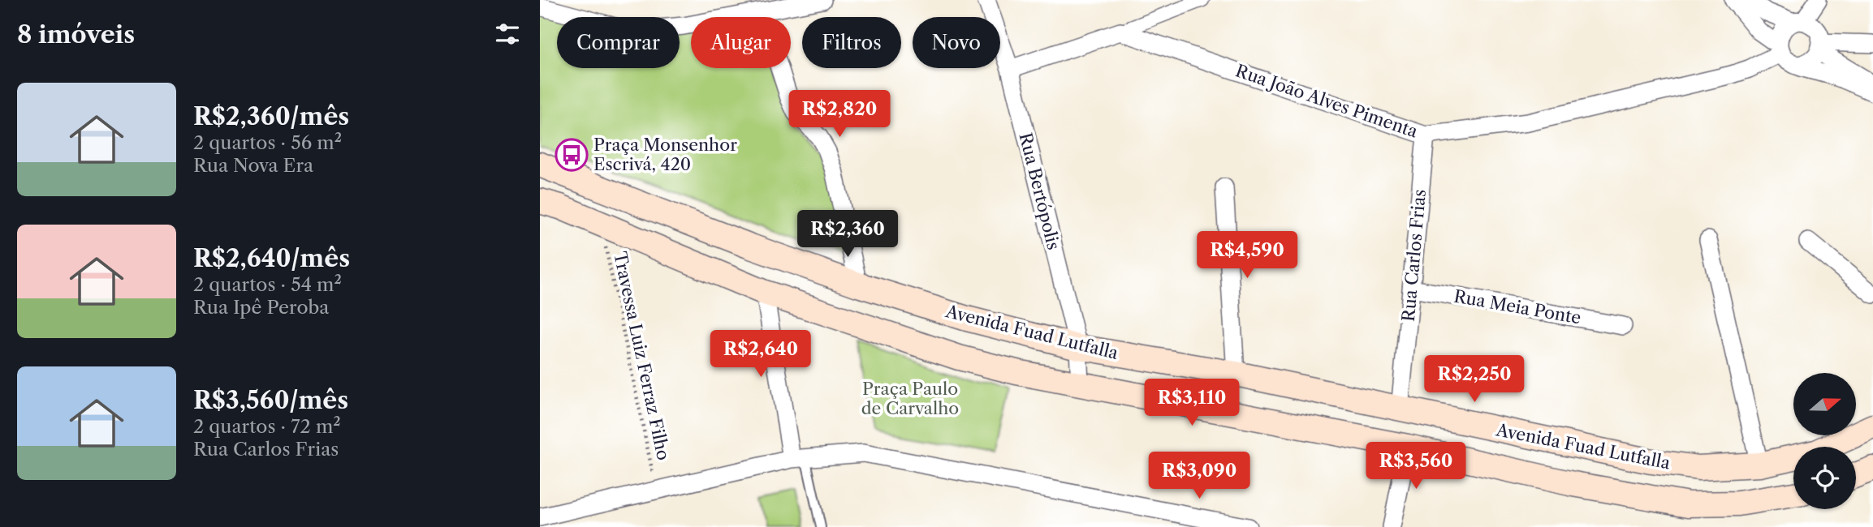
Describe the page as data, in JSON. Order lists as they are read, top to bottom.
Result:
{
  "streets": {
    "main road": ["Avenida Fuad Lutfalla"],
    "street": [
      "Rua João Alves Pimenta",
      "Rua Bertópolis",
      "Rua Carlos Frias",
      "Rua Meia Ponte"
    ],
    "path": ["Travessa Luiz Ferraz Filho"]
  },
  "crossings": [
    ["Rua João Alves Pimenta", "Rua Carlos Frias"],
    ["Rua Bertópolis", "Avenida Fuad Lutfalla"],
    ["Rua Carlos Frias", "Rua Meia Ponte"],
    ["Rua Carlos Frias", "Avenida Fuad Lutfalla"]
  ],
  "parks": ["Praça Paulo de Carvalho"],
  "places": {
    "bus stop": ["Praça Monsenhor Escrivá, 420"]
  },
  "north": "right",
  "page": {
    "heading": "8 imóveis",
    "chip": [
      "Comprar",
      "Alugar",
      "Filtros",
      "Novo"
    ],
    "list": [
      {
        "name": "R$2,360/mês",
        "note": "2 quartos · 56 m² · Rua Nova Era"
      },
      {
        "name": "R$2,640/mês",
        "note": "2 quartos · 54 m² · Rua Ipê Peroba"
      },
      {
        "name": "R$3,560/mês",
        "note": "2 quartos · 72 m² · Rua Carlos Frias"
      }
    ],
    "price": [
      "R$2,820",
      "R$2,360",
      "R$4,590",
      "R$2,640",
      "R$2,250",
      "R$3,110",
      "R$3,560",
      "R$3,090"
    ]
  }
}
